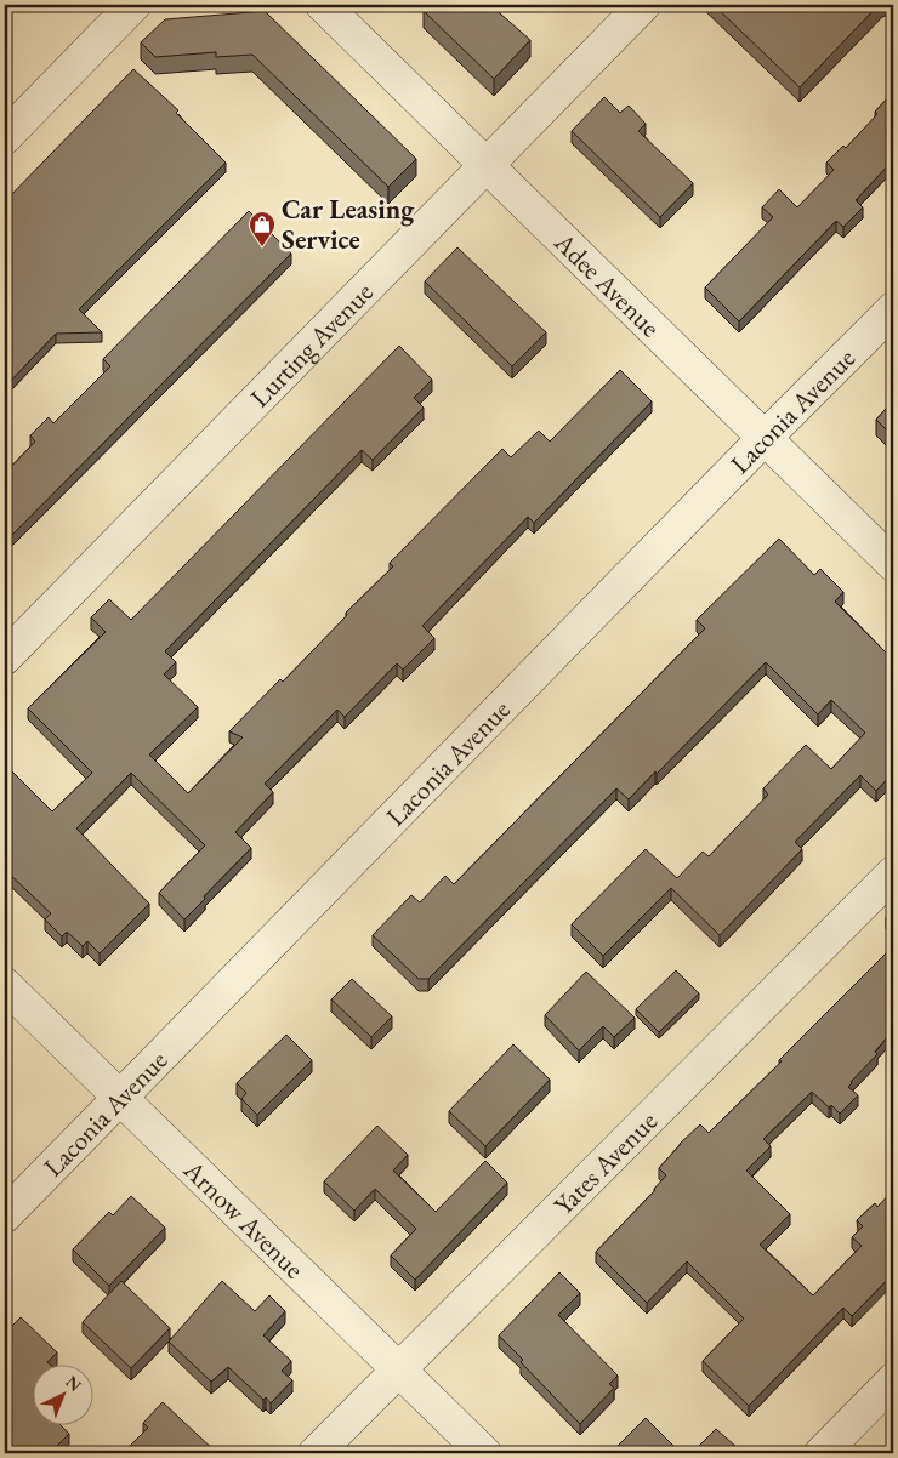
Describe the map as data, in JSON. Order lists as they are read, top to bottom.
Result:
{
  "streets": {
    "street": [
      "Adee Avenue",
      "Lurting Avenue",
      "Laconia Avenue",
      "Yates Avenue",
      "Arnow Avenue"
    ]
  },
  "crossings": [
    ["Adee Avenue", "Lurting Avenue"],
    ["Adee Avenue", "Laconia Avenue"],
    ["Laconia Avenue", "Arnow Avenue"],
    ["Yates Avenue", "Arnow Avenue"]
  ],
  "places": {
    "shop": ["Car Leasing Service"]
  },
  "north": "top right"
}
